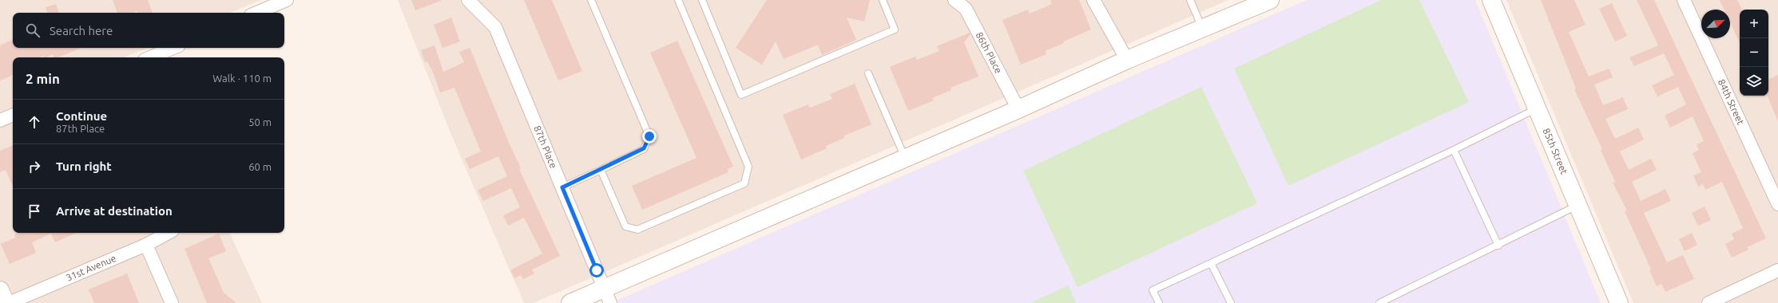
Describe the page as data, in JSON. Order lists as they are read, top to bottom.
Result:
{
  "streets": {
    "street": [
      "86th Place",
      "84th Street",
      "87th Place",
      "85th Street",
      "31st Avenue"
    ]
  },
  "north": "top right",
  "page": {
    "map_buttons": ["+", "−"],
    "search": "Search here",
    "heading": ["2 min", "Walk · 110 m"],
    "list": [
      ["Continue", "87th Place", "50 m"],
      ["Turn right", "60 m"],
      "Arrive at destination"
    ]
  }
}
